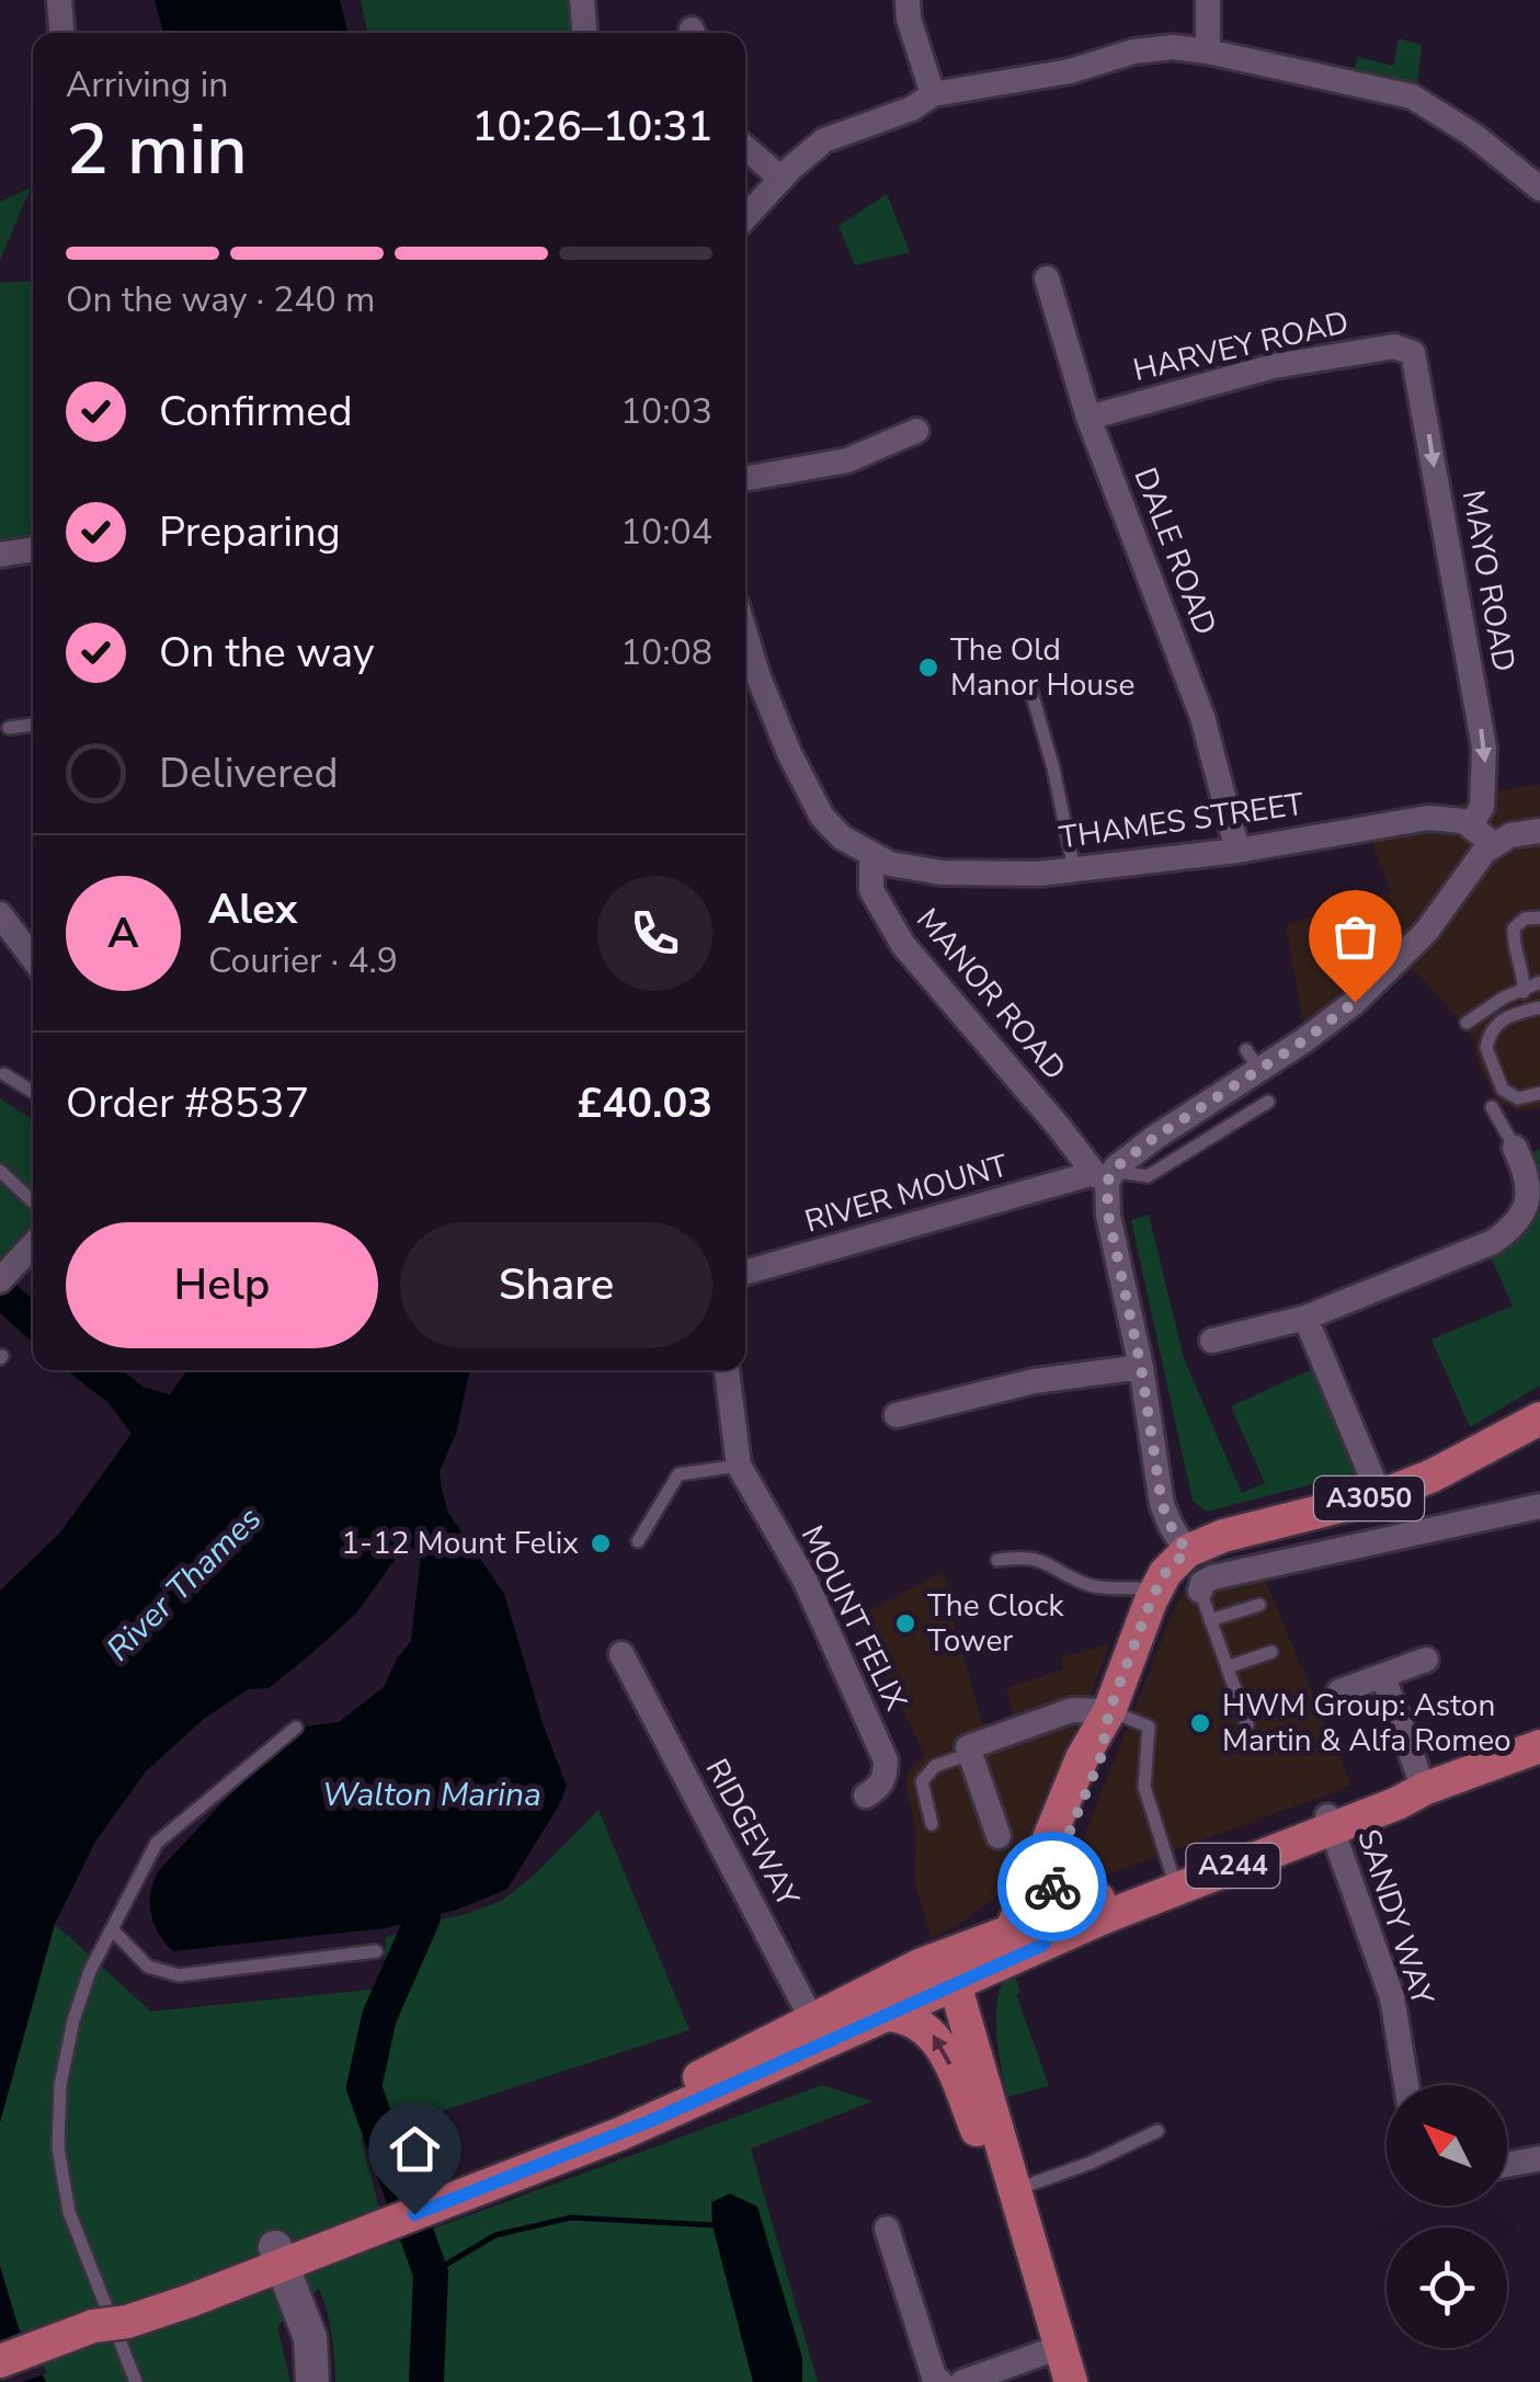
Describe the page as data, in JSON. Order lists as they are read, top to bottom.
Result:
{
  "streets": {
    "main road": ["A3050", "A244"],
    "street": [
      "HARVEY ROAD",
      "DALE ROAD",
      "MAYO ROAD",
      "THAMES STREET",
      "MANOR ROAD",
      "RIVER MOUNT",
      "MOUNT FELIX",
      "RIDGEWAY",
      "SANDY WAY"
    ]
  },
  "crossings": [
    ["HARVEY ROAD", "DALE ROAD"],
    ["HARVEY ROAD", "MAYO ROAD"],
    ["DALE ROAD", "THAMES STREET"],
    ["MAYO ROAD", "THAMES STREET"],
    ["THAMES STREET", "MANOR ROAD"],
    ["MANOR ROAD", "RIVER MOUNT"],
    ["A3050", "A244"],
    ["RIDGEWAY", "A244"],
    ["A244", "SANDY WAY"]
  ],
  "one_way": ["MAYO ROAD"],
  "water": ["River Thames", "Walton Marina"],
  "places": [
    "The Old Manor House",
    "1-12 Mount Felix",
    "The Clock Tower",
    "HWM Group: Aston Martin & Alfa Romeo"
  ],
  "north": "top left",
  "page": {
    "heading": ["2 min", "Arriving in", "10:26–10:31"],
    "panel": [
      "Alex",
      "Courier · 4.9",
      "Order #8537",
      "£40.03"
    ],
    "bar": "On the way · 240 m",
    "list": [
      ["Confirmed", "10:03"],
      ["Preparing", "10:04"],
      ["On the way", "10:08"],
      "Delivered"
    ],
    "round": "A",
    "buttons": ["Help", "Share"]
  }
}
